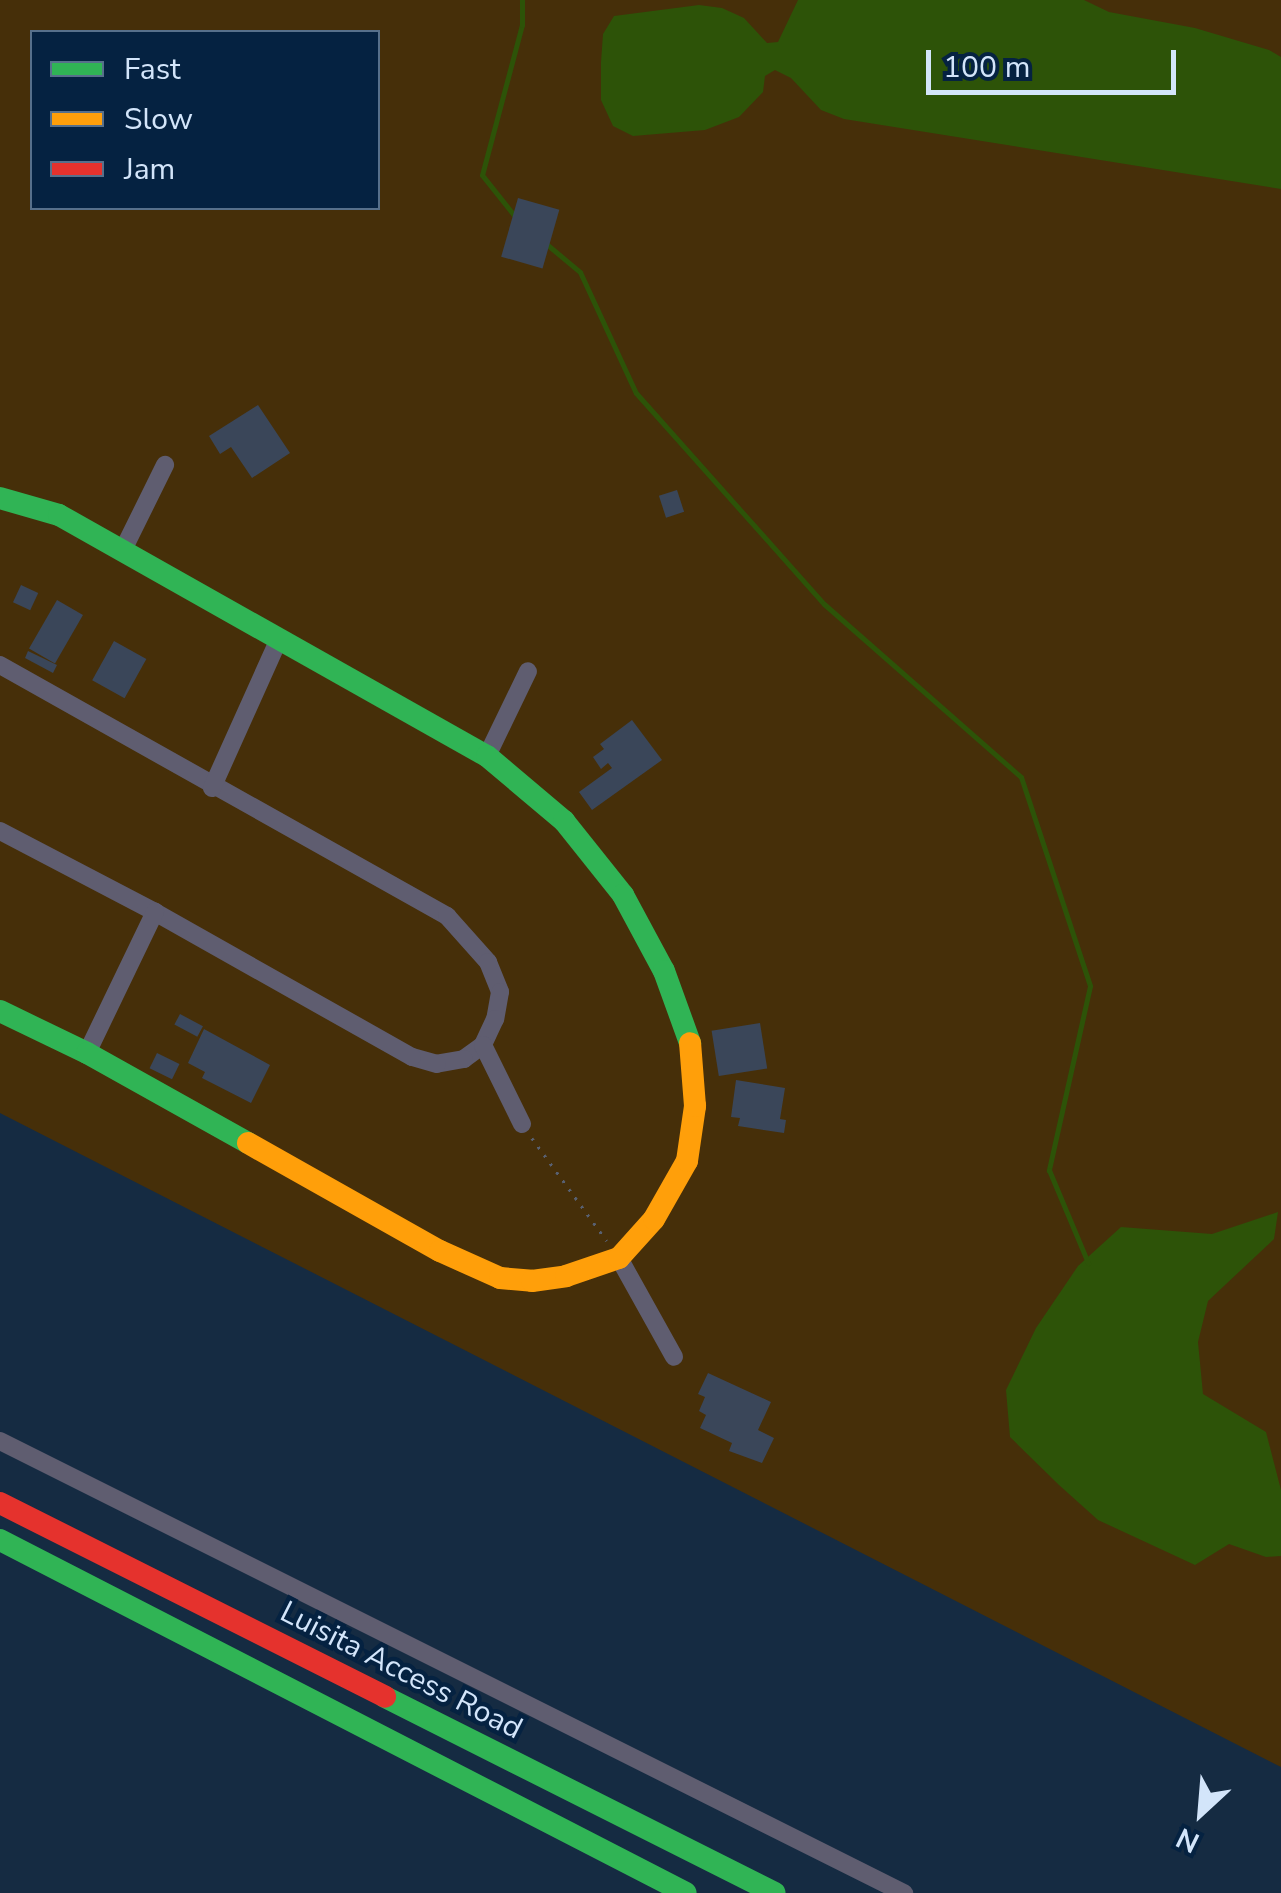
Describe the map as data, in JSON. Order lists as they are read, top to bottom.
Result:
{
  "streets": {
    "street": ["Luisita Access Road"]
  },
  "legend": ["Fast", "Slow", "Jam"],
  "scale_bar": "100 m",
  "north": "bottom left"
}
